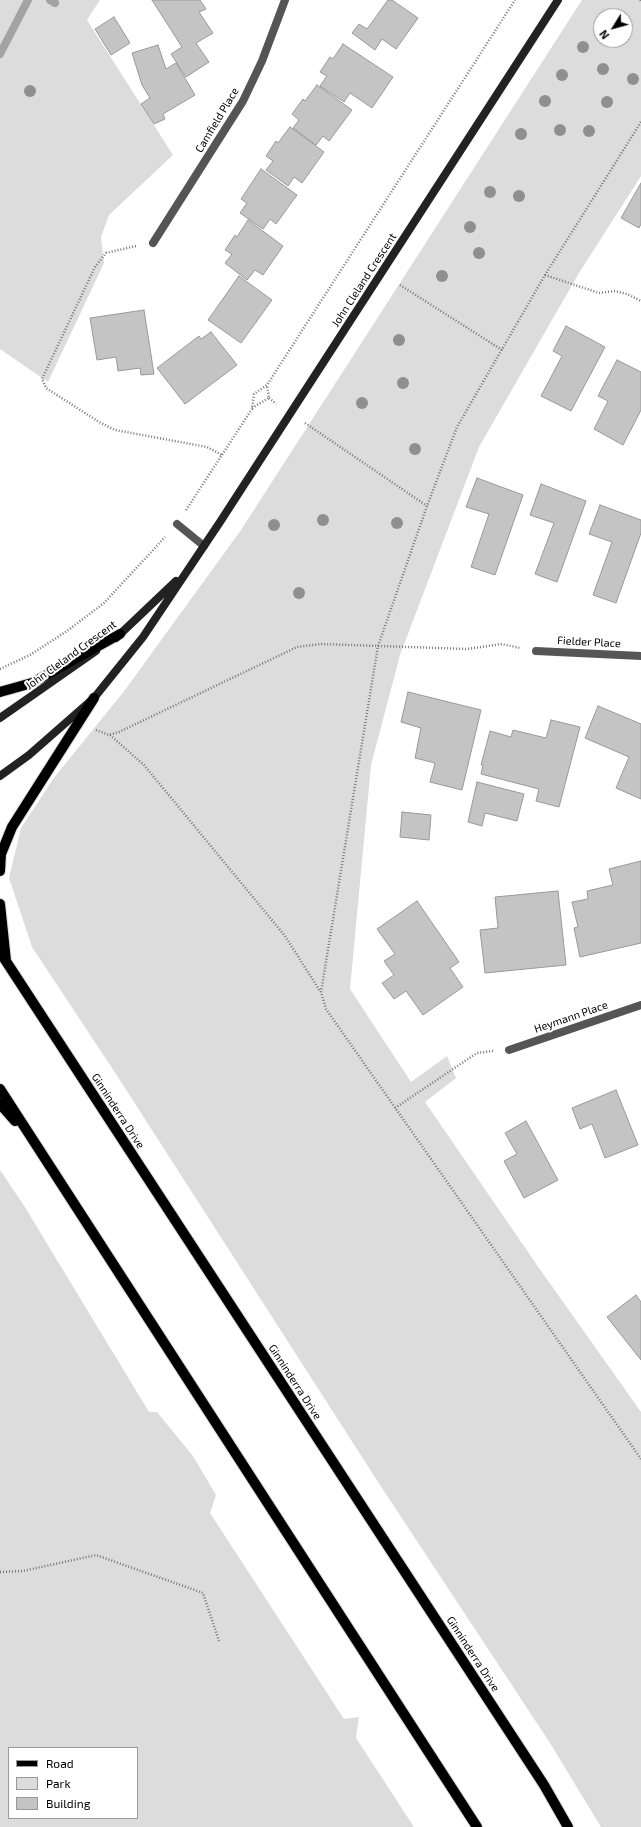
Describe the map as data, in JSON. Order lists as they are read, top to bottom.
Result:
{
  "streets": {
    "main road": ["Ginninderra Drive"],
    "street": [
      "Camfield Place",
      "John Cleland Crescent",
      "Fielder Place",
      "Heymann Place"
    ]
  },
  "legend": ["Road", "Park", "Building"],
  "north": "bottom left"
}
